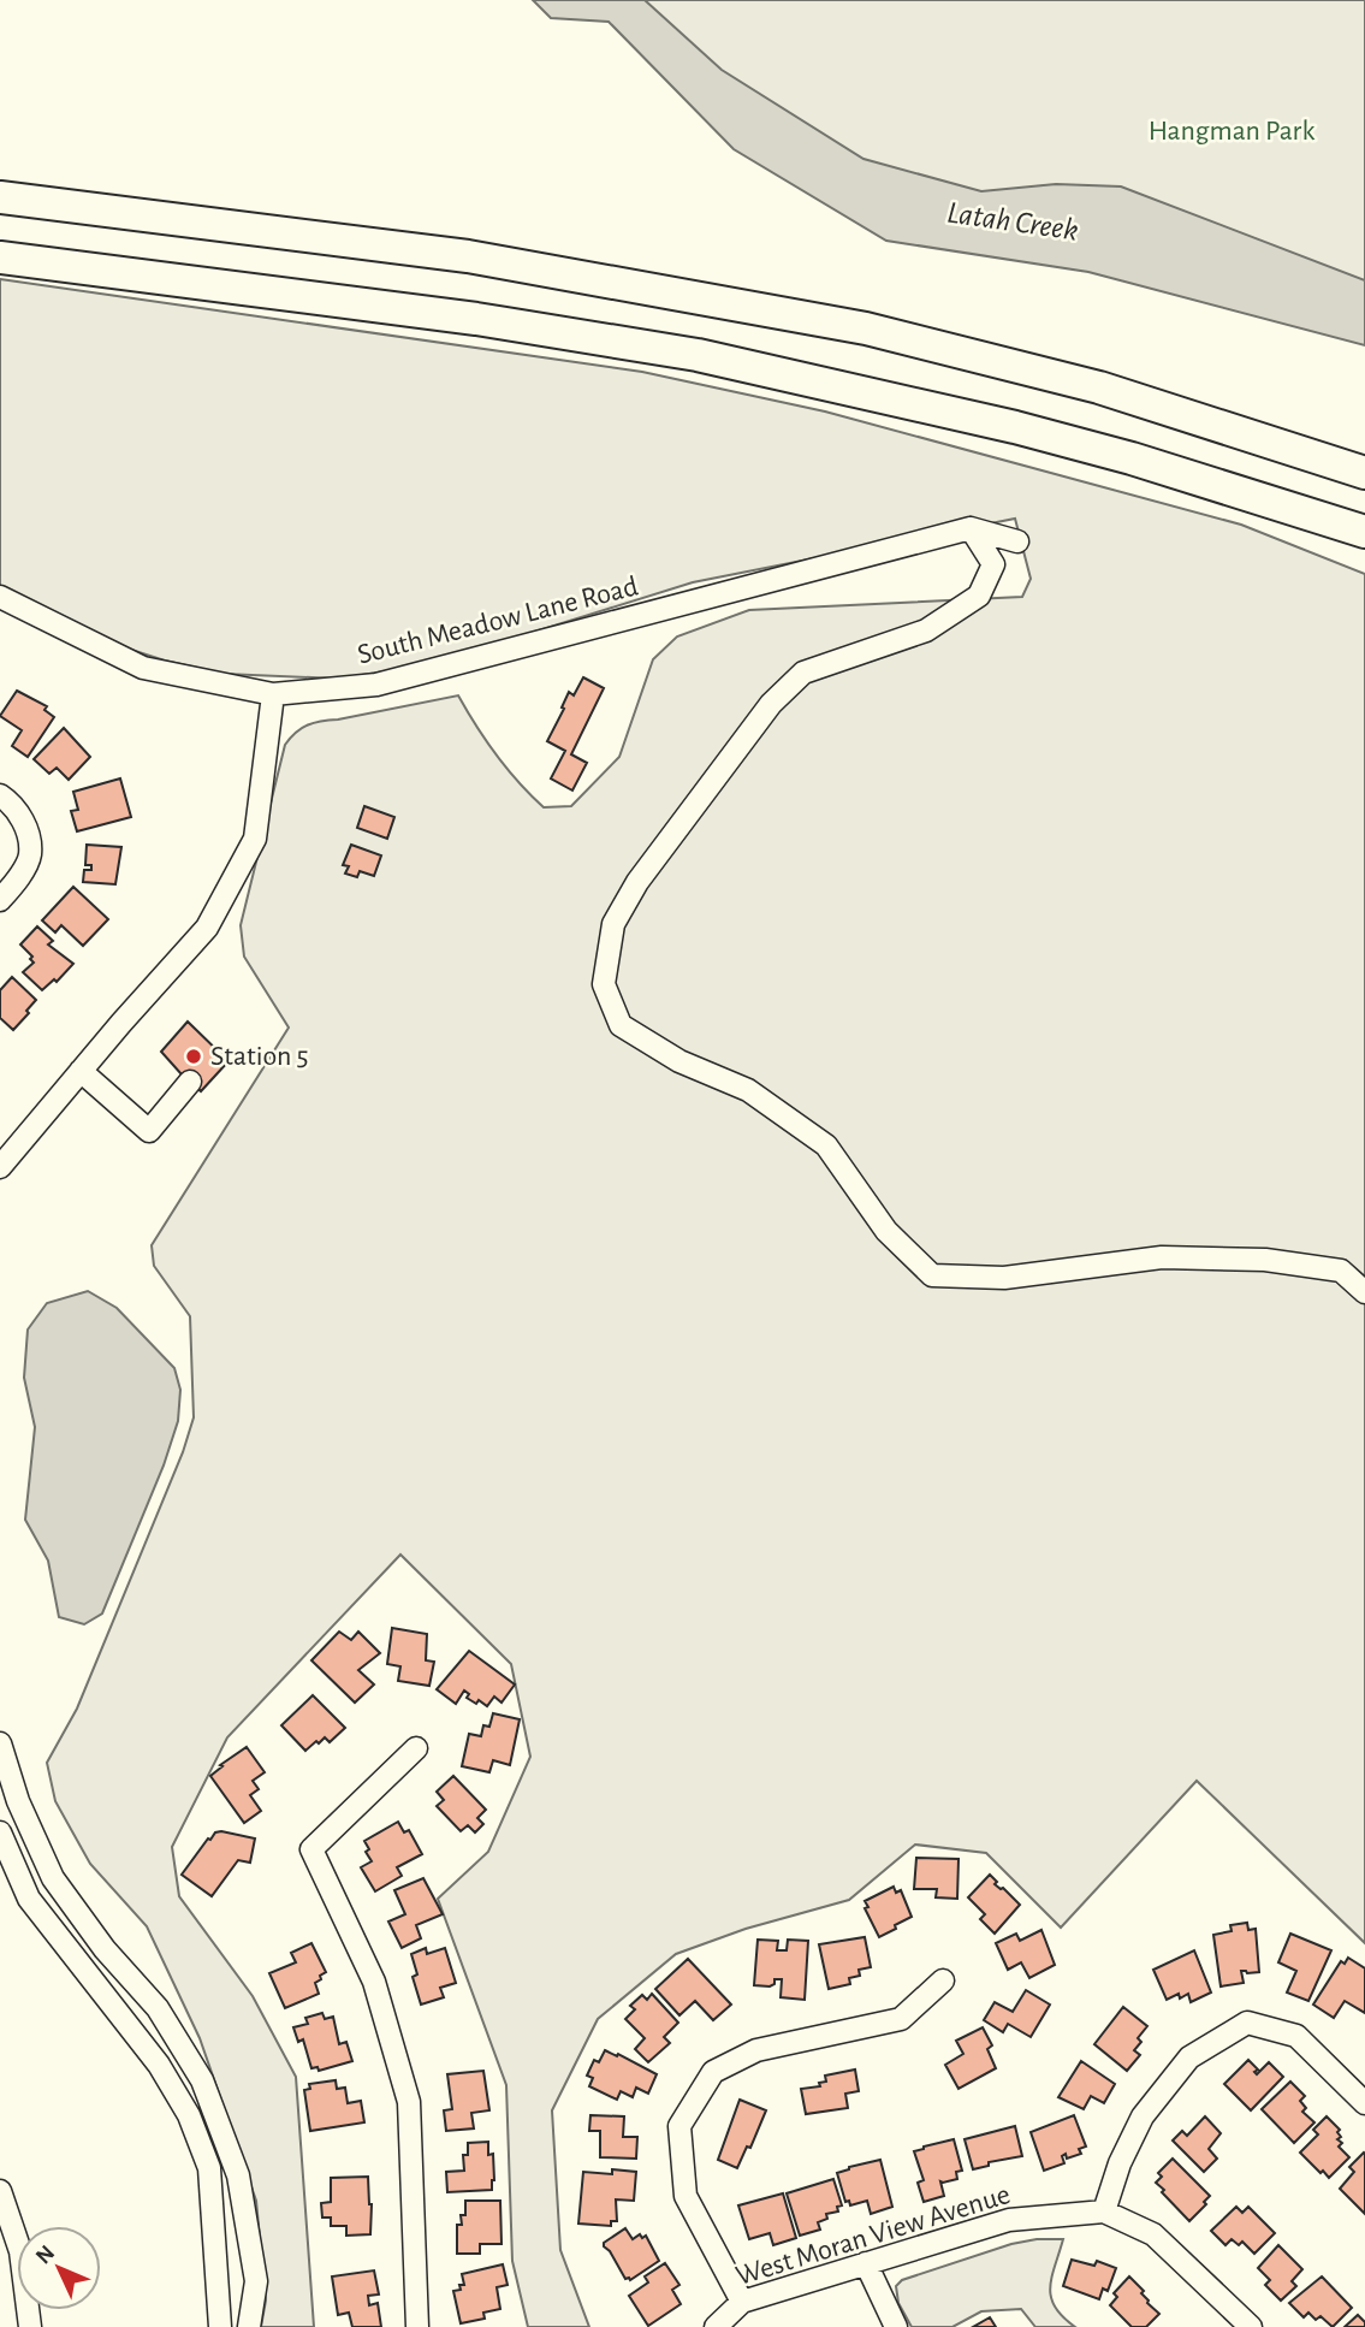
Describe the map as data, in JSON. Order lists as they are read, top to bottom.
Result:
{
  "streets": {
    "street": ["South Meadow Lane Road", "West Moran View Avenue"]
  },
  "water": ["Latah Creek"],
  "parks": ["Hangman Park"],
  "places": ["Station 5"],
  "north": "top left"
}
